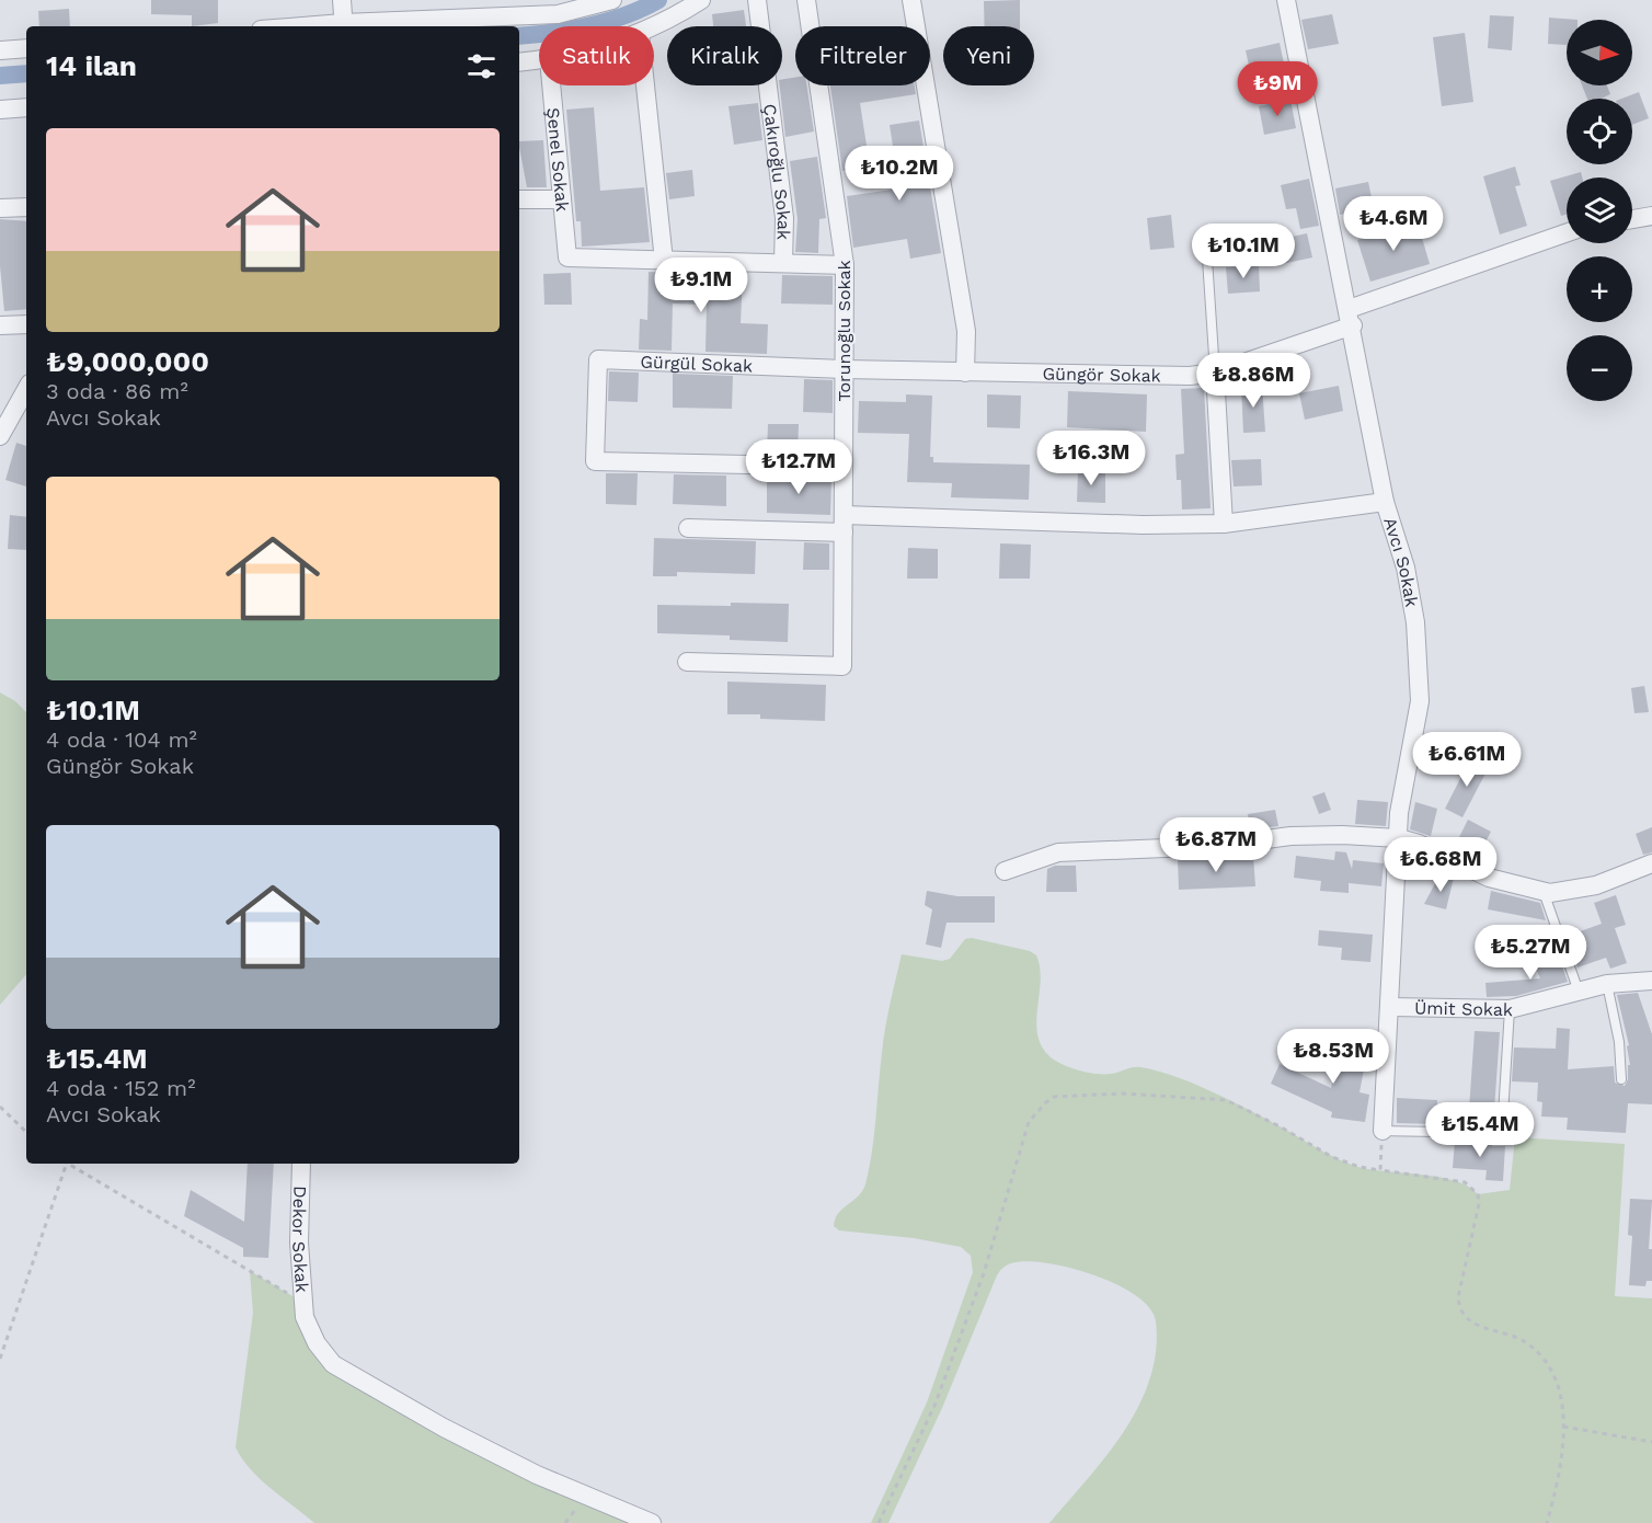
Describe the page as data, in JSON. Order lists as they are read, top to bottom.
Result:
{
  "streets": {
    "street": [
      "Şenel Sokak",
      "Çakıroğlu Sokak",
      "Torunoğlu Sokak",
      "Gürgül Sokak",
      "Güngör Sokak",
      "Avcı Sokak",
      "Ümit Sokak",
      "Dekor Sokak"
    ]
  },
  "crossings": [
    ["Torunoğlu Sokak", "Gürgül Sokak"],
    ["Torunoğlu Sokak", "Güngör Sokak"],
    ["Gürgül Sokak", "Güngör Sokak"],
    ["Güngör Sokak", "Avcı Sokak"],
    ["Avcı Sokak", "Ümit Sokak"]
  ],
  "north": "right",
  "page": {
    "map_buttons": ["+", "−"],
    "chip": [
      "Satılık",
      "Kiralık",
      "Filtreler",
      "Yeni"
    ],
    "heading": "14 ilan",
    "price": [
      "₺9M",
      "₺10.2M",
      "₺4.6M",
      "₺10.1M",
      "₺9.1M",
      "₺8.86M",
      "₺16.3M",
      "₺12.7M",
      "₺6.61M",
      "₺6.87M",
      "₺6.68M",
      "₺5.27M",
      "₺8.53M",
      "₺15.4M"
    ],
    "list": [
      {
        "name": "₺9,000,000",
        "note": "3 oda · 86 m² · Avcı Sokak"
      },
      {
        "name": "₺10.1M",
        "note": "4 oda · 104 m² · Güngör Sokak"
      },
      {
        "name": "₺15.4M",
        "note": "4 oda · 152 m² · Avcı Sokak"
      }
    ]
  }
}
